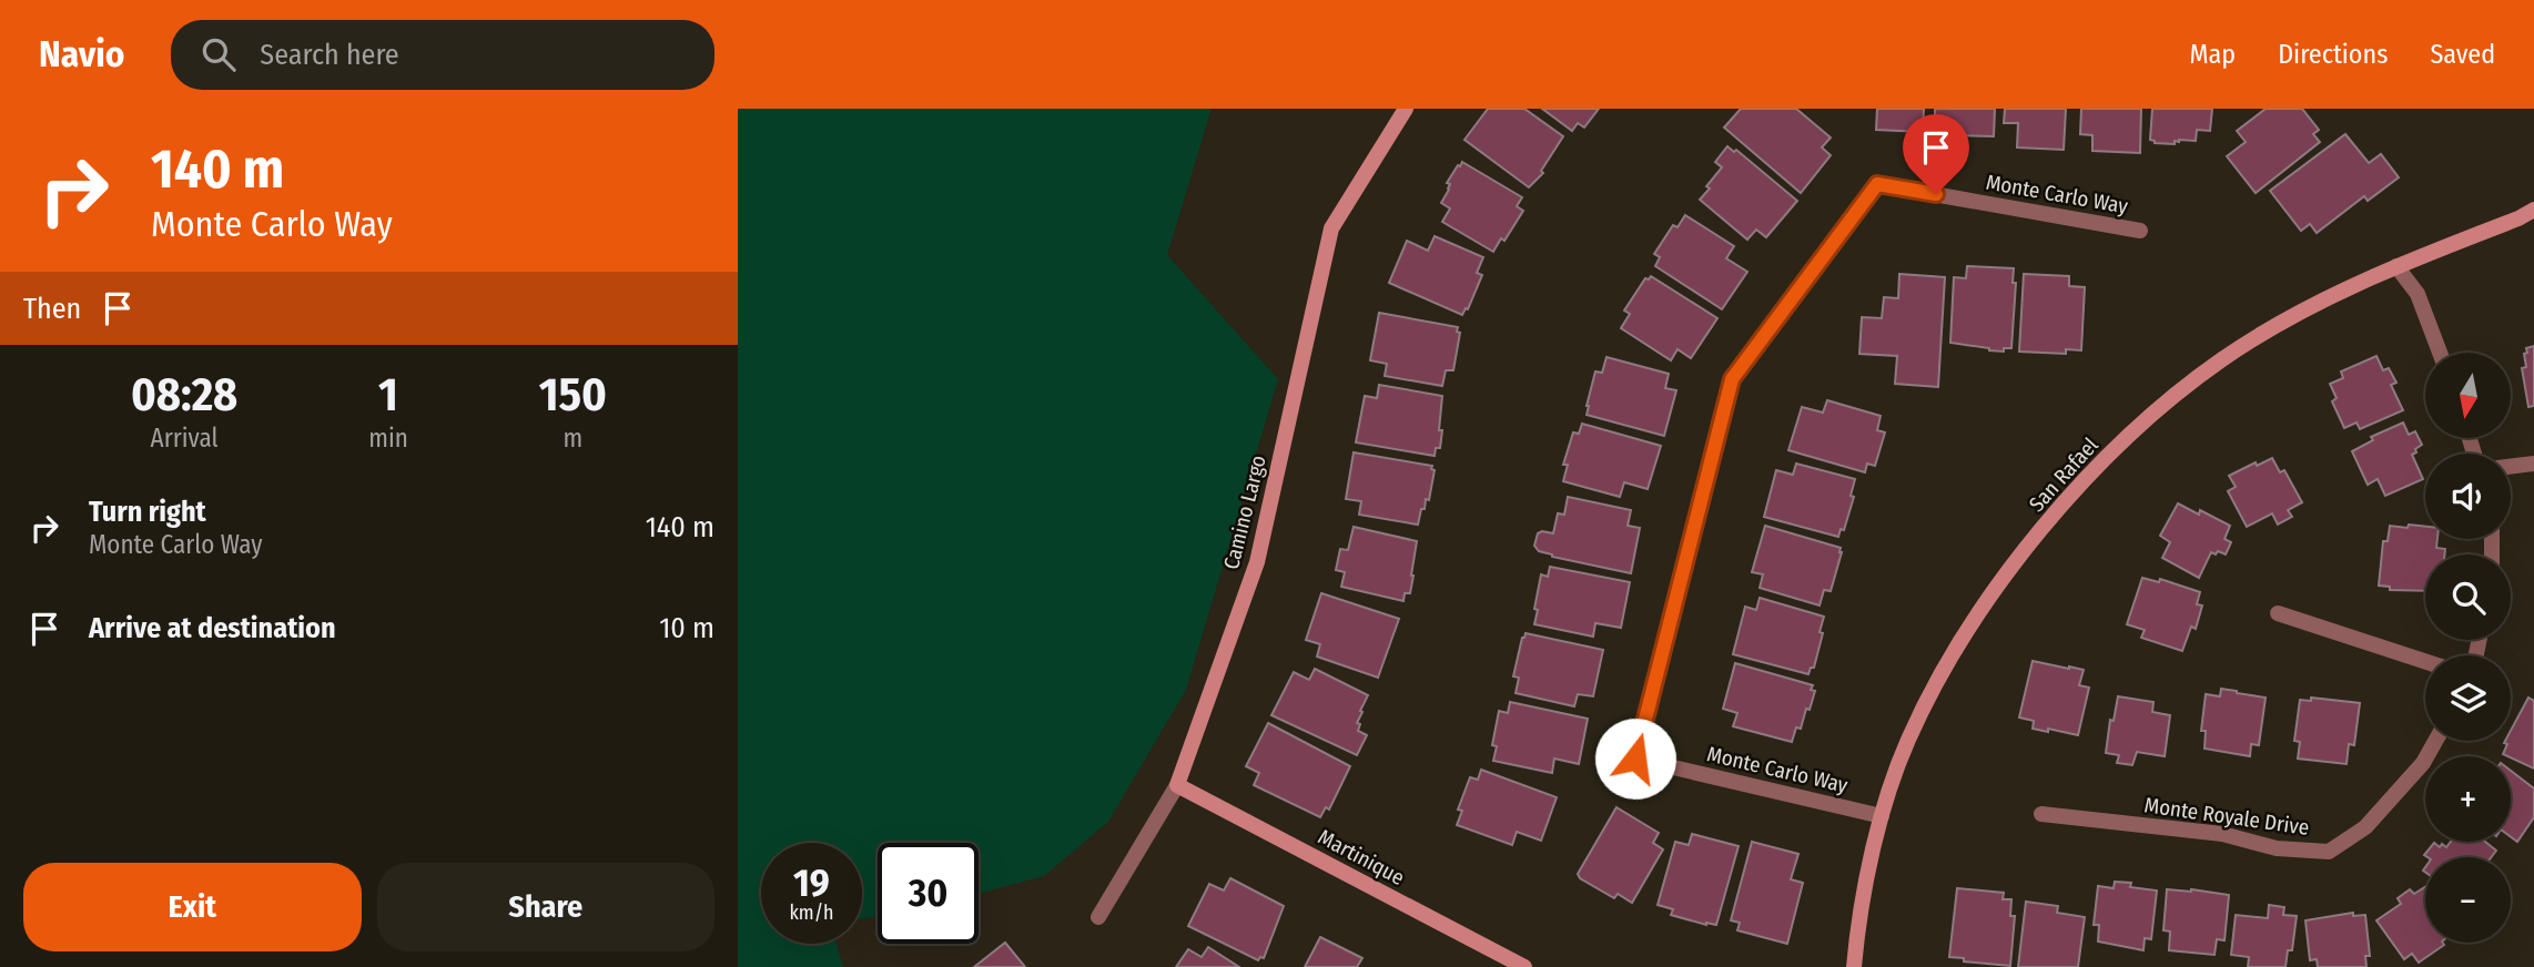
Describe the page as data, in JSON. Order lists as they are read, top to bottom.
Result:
{
  "streets": {
    "street": [
      "Monte Carlo Way",
      "San Rafael",
      "Camino Largo",
      "Monte Royale Drive",
      "Martinique"
    ]
  },
  "crossings": [
    ["Monte Carlo Way", "San Rafael"],
    ["Camino Largo", "Martinique"]
  ],
  "north": "bottom",
  "page": {
    "header": "Navio",
    "search": "Search here",
    "nav": ["Map", "Directions", "Saved"],
    "turn": ["140 m", "Monte Carlo Way"],
    "then": "Then",
    "eta": [
      "08:28",
      "Arrival",
      "1",
      "min",
      "150",
      "m"
    ],
    "map_buttons": ["+", "−"],
    "list": [
      {
        "name": "Turn right",
        "note": "Monte Carlo Way",
        "value": "140 m"
      },
      {
        "name": "Arrive at destination",
        "value": "10 m"
      }
    ],
    "speed": "19 km/h",
    "limit": "30",
    "buttons": ["Exit", "Share"]
  }
}
